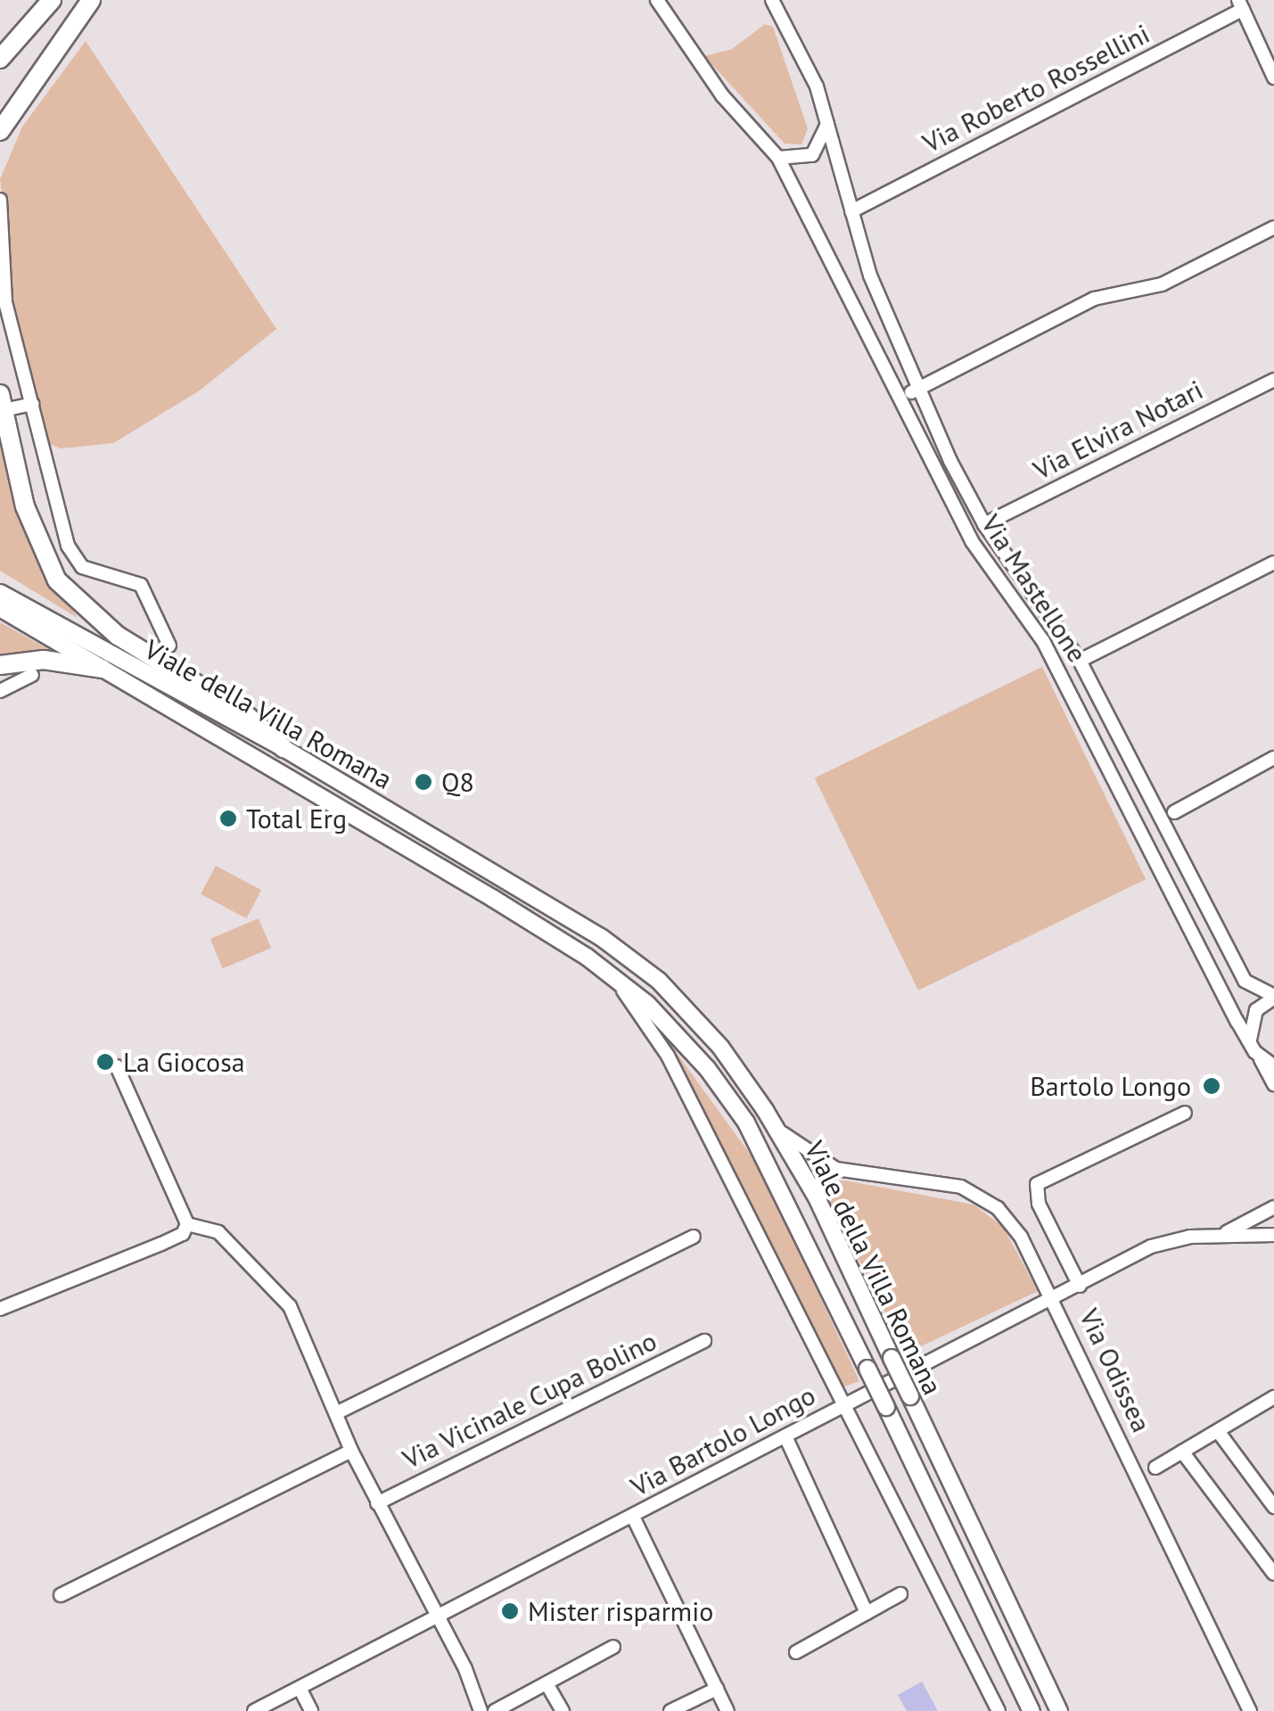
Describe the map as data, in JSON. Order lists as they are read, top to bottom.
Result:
{
  "streets": {
    "main road": ["Viale della Villa Romana"],
    "street": [
      "Via Roberto Rossellini",
      "Via Elvira Notari",
      "Via Mastellone",
      "Via Odissea",
      "Via Vicinale Cupa Bolino",
      "Via Bartolo Longo"
    ]
  },
  "crossings": [
    ["Via Roberto Rossellini", "Via Mastellone"],
    ["Via Elvira Notari", "Via Mastellone"],
    ["Viale della Villa Romana", "Via Odissea"],
    ["Viale della Villa Romana", "Via Bartolo Longo"],
    ["Via Odissea", "Via Bartolo Longo"]
  ],
  "places": [
    "Q8",
    "Total Erg",
    "La Giocosa",
    "Bartolo Longo",
    "Mister risparmio"
  ]
}
